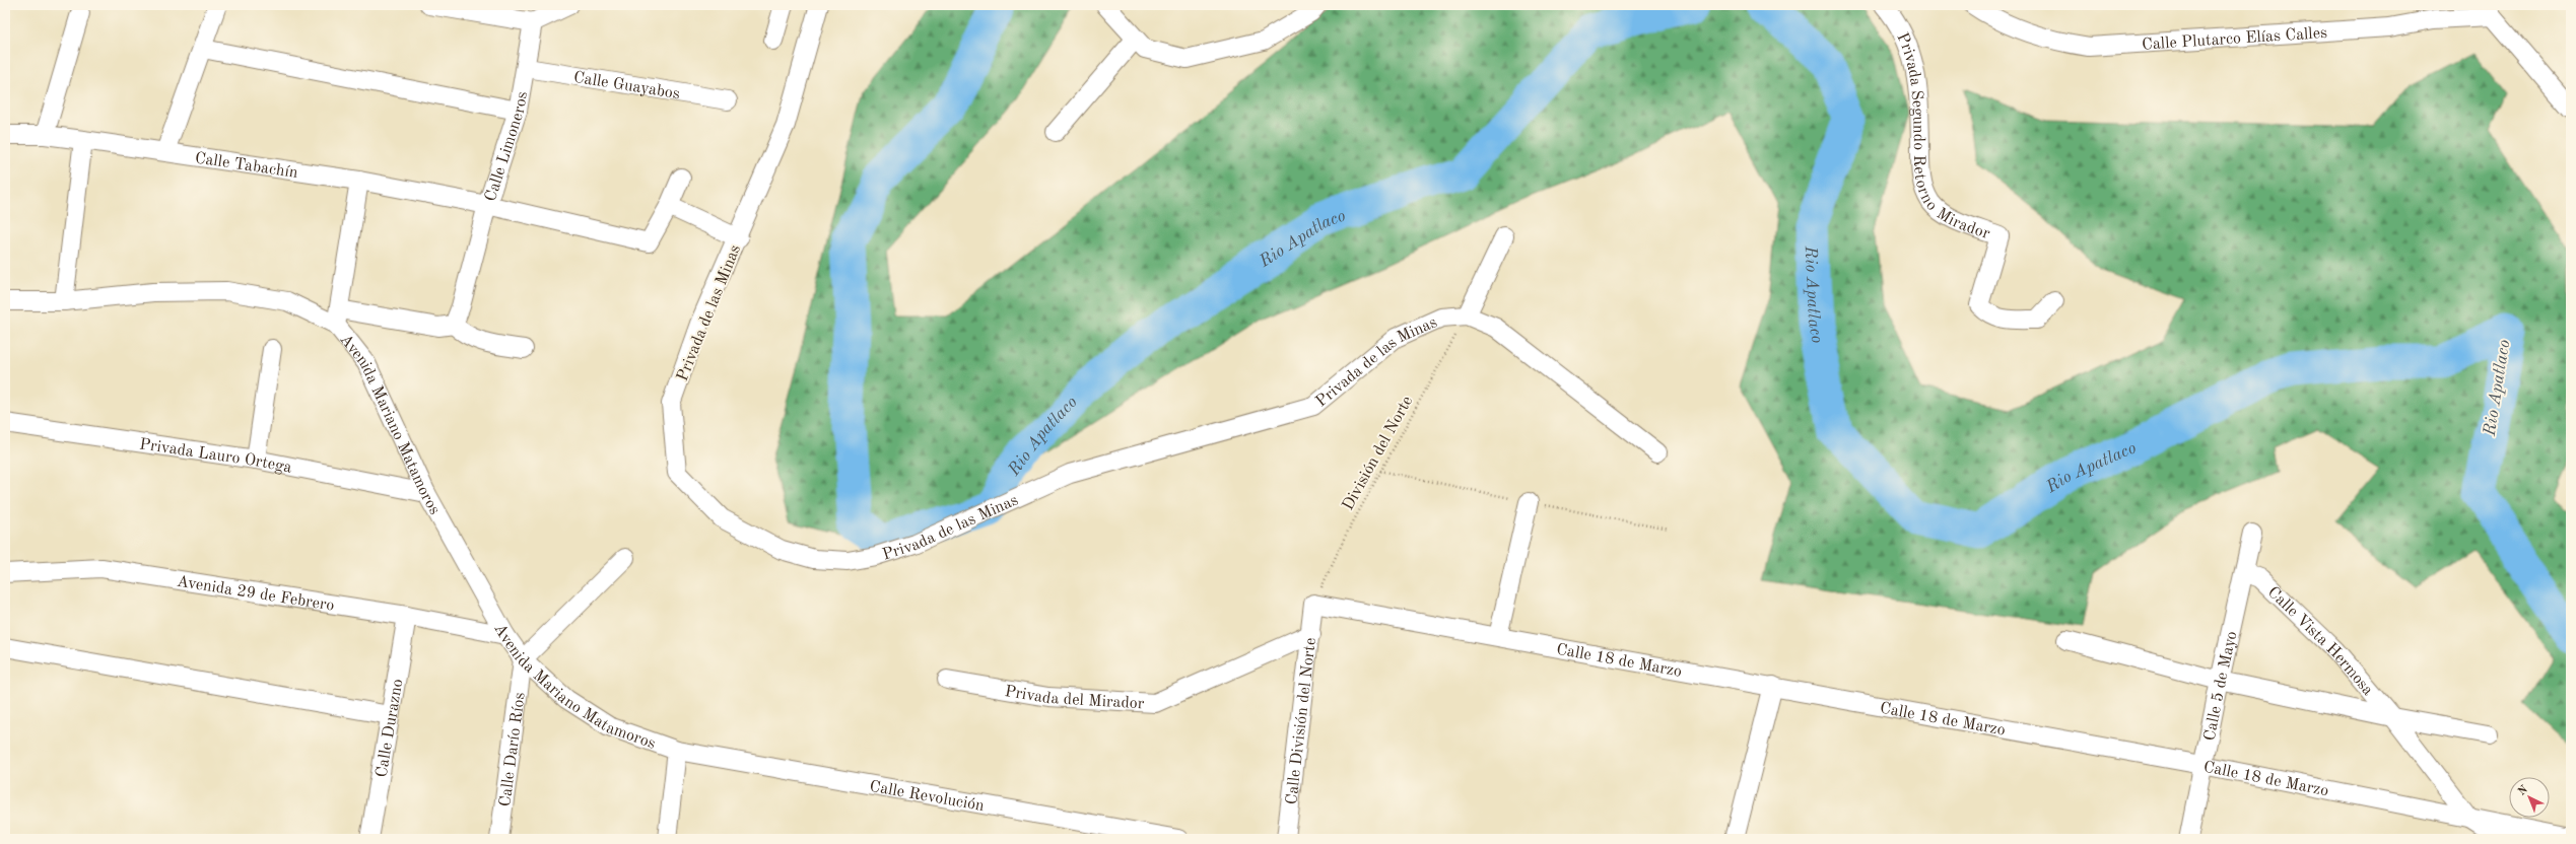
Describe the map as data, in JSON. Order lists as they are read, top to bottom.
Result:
{
  "streets": {
    "street": [
      "Calle Plutarco Elías Calles",
      "Calle Guayabos",
      "Privada Segundo Retorno Mirador",
      "Calle Limoneros",
      "Calle Tabachín",
      "Privada de las Minas",
      "Avenida Mariano Matamoros",
      "Privada Lauro Ortega",
      "Avenida 29 de Febrero",
      "Calle Vista Hermosa",
      "Calle 18 de Marzo",
      "Calle 5 de Mayo",
      "Privada del Mirador",
      "Calle División del Norte",
      "Calle Durazno",
      "Calle Darío Ríos",
      "Calle Revolución"
    ],
    "path": ["División del Norte"]
  },
  "crossings": [
    ["Calle Guayabos", "Calle Limoneros"],
    ["Calle Limoneros", "Calle Tabachín"],
    ["Privada de las Minas", "División del Norte"],
    ["Avenida Mariano Matamoros", "Privada Lauro Ortega"],
    ["Avenida Mariano Matamoros", "Avenida 29 de Febrero"],
    ["Avenida Mariano Matamoros", "Calle Darío Ríos"],
    ["Avenida Mariano Matamoros", "Calle Revolución"],
    ["División del Norte", "Calle 18 de Marzo"],
    ["División del Norte", "Calle División del Norte"],
    ["Avenida 29 de Febrero", "Calle Durazno"],
    ["Calle Vista Hermosa", "Calle 18 de Marzo"],
    ["Calle Vista Hermosa", "Calle 5 de Mayo"],
    ["Calle 18 de Marzo", "Calle 5 de Mayo"],
    ["Calle 18 de Marzo", "Calle División del Norte"],
    ["Privada del Mirador", "Calle División del Norte"]
  ],
  "water": ["Rio Apatlaco"],
  "north": "top left"
}
